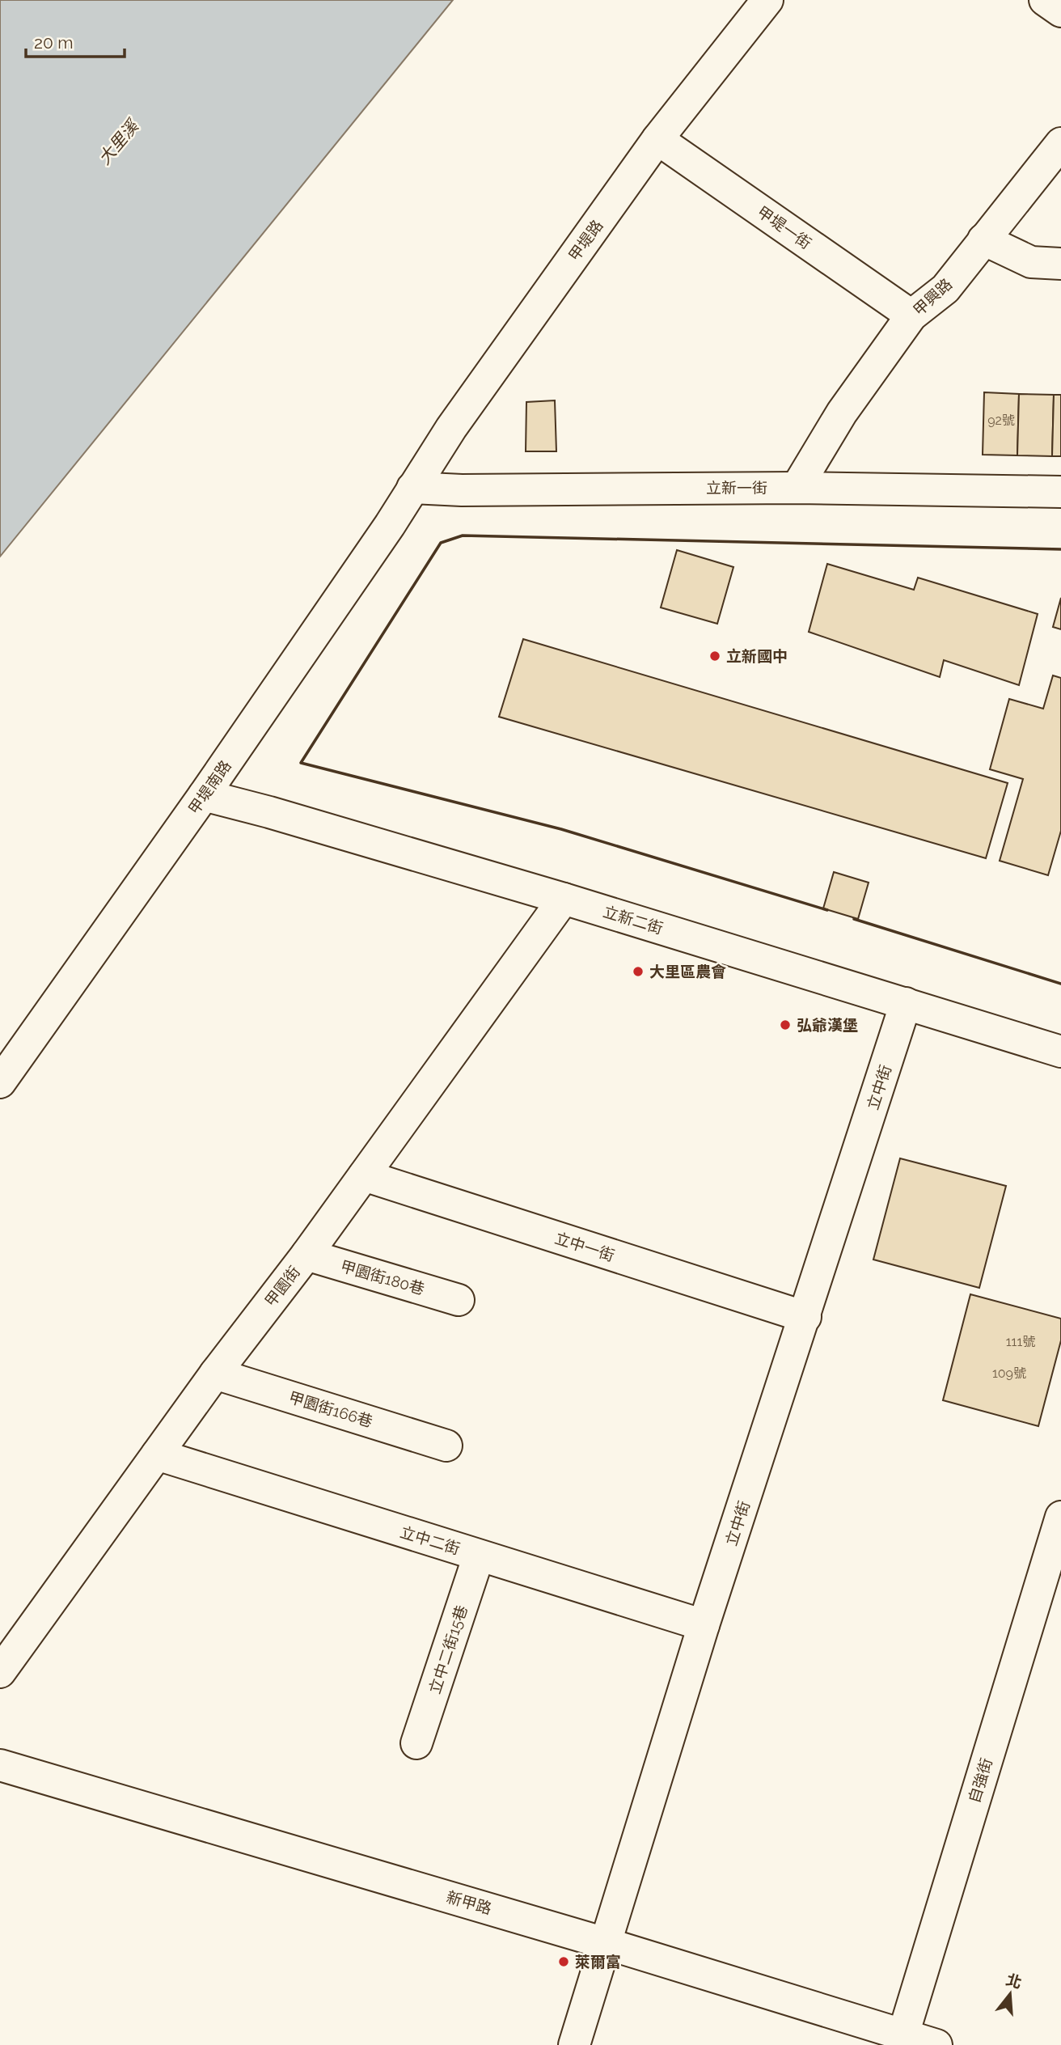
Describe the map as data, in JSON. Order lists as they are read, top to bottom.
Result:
{
  "streets": {
    "street": [
      "甲堤一街",
      "甲堤路",
      "甲興路",
      "立新一街",
      "甲堤南路",
      "立新二街",
      "立中街",
      "立中一街",
      "甲園街180巷",
      "甲園街",
      "甲園街166巷",
      "立中二街",
      "立中二街15巷",
      "自強街",
      "新甲路"
    ]
  },
  "crossings": [
    ["甲堤一街", "甲堤路"],
    ["甲堤一街", "甲興路"],
    ["甲堤路", "立新一街"],
    ["甲堤路", "甲堤南路"],
    ["甲興路", "立新一街"],
    ["立新一街", "甲堤南路"],
    ["甲堤南路", "立新二街"],
    ["立新二街", "立中街"],
    ["立新二街", "甲園街"],
    ["立中街", "立中一街"],
    ["立中街", "立中二街"],
    ["立中街", "新甲路"],
    ["立中一街", "甲園街"],
    ["甲園街180巷", "甲園街"],
    ["甲園街", "甲園街166巷"],
    ["甲園街", "立中二街"],
    ["立中二街", "立中二街15巷"],
    ["自強街", "新甲路"]
  ],
  "water": ["大里溪"],
  "places": [
    "立新國中",
    "大里區農會",
    "弘爺漢堡",
    "萊爾富"
  ],
  "house_numbers": ["92號", "111號", "109號"],
  "scale_bar": "20 m",
  "north": "top"
}
